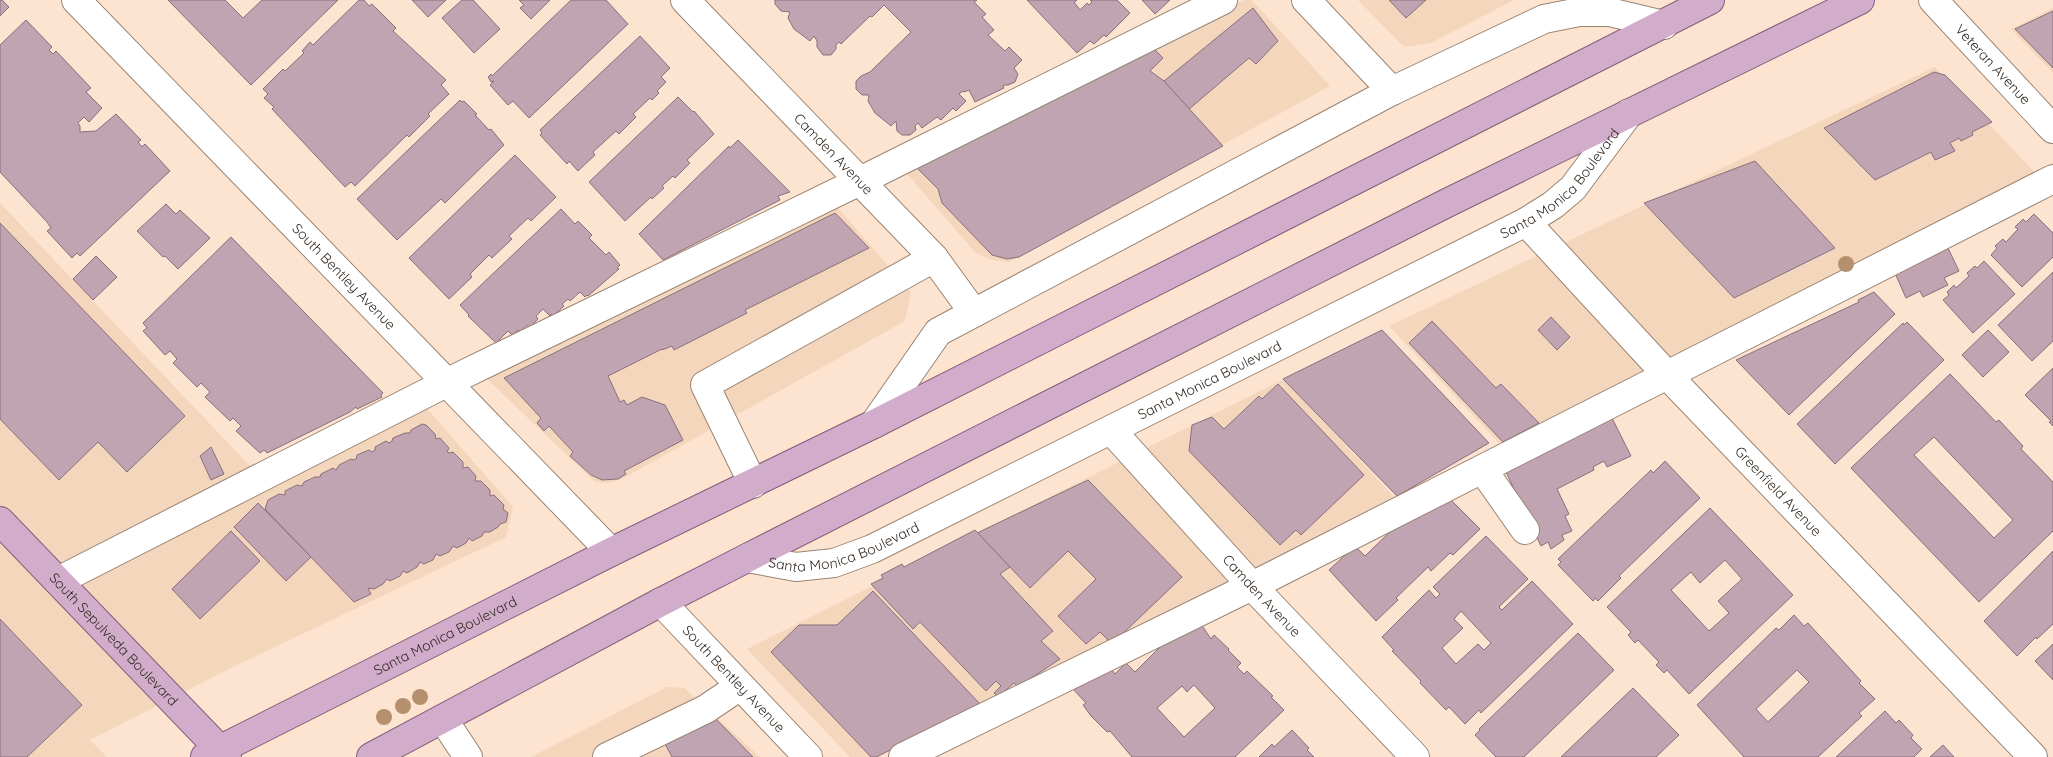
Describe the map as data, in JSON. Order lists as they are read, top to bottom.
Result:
{
  "streets": {
    "main road": ["Santa Monica Boulevard", "South Sepulveda Boulevard"],
    "street": [
      "Veteran Avenue",
      "Camden Avenue",
      "South Bentley Avenue",
      "Greenfield Avenue"
    ]
  },
  "crossings": [
    ["Camden Avenue", "Santa Monica Boulevard"],
    ["Santa Monica Boulevard", "South Bentley Avenue"],
    ["Santa Monica Boulevard", "Greenfield Avenue"],
    ["Santa Monica Boulevard", "South Sepulveda Boulevard"]
  ]
}
